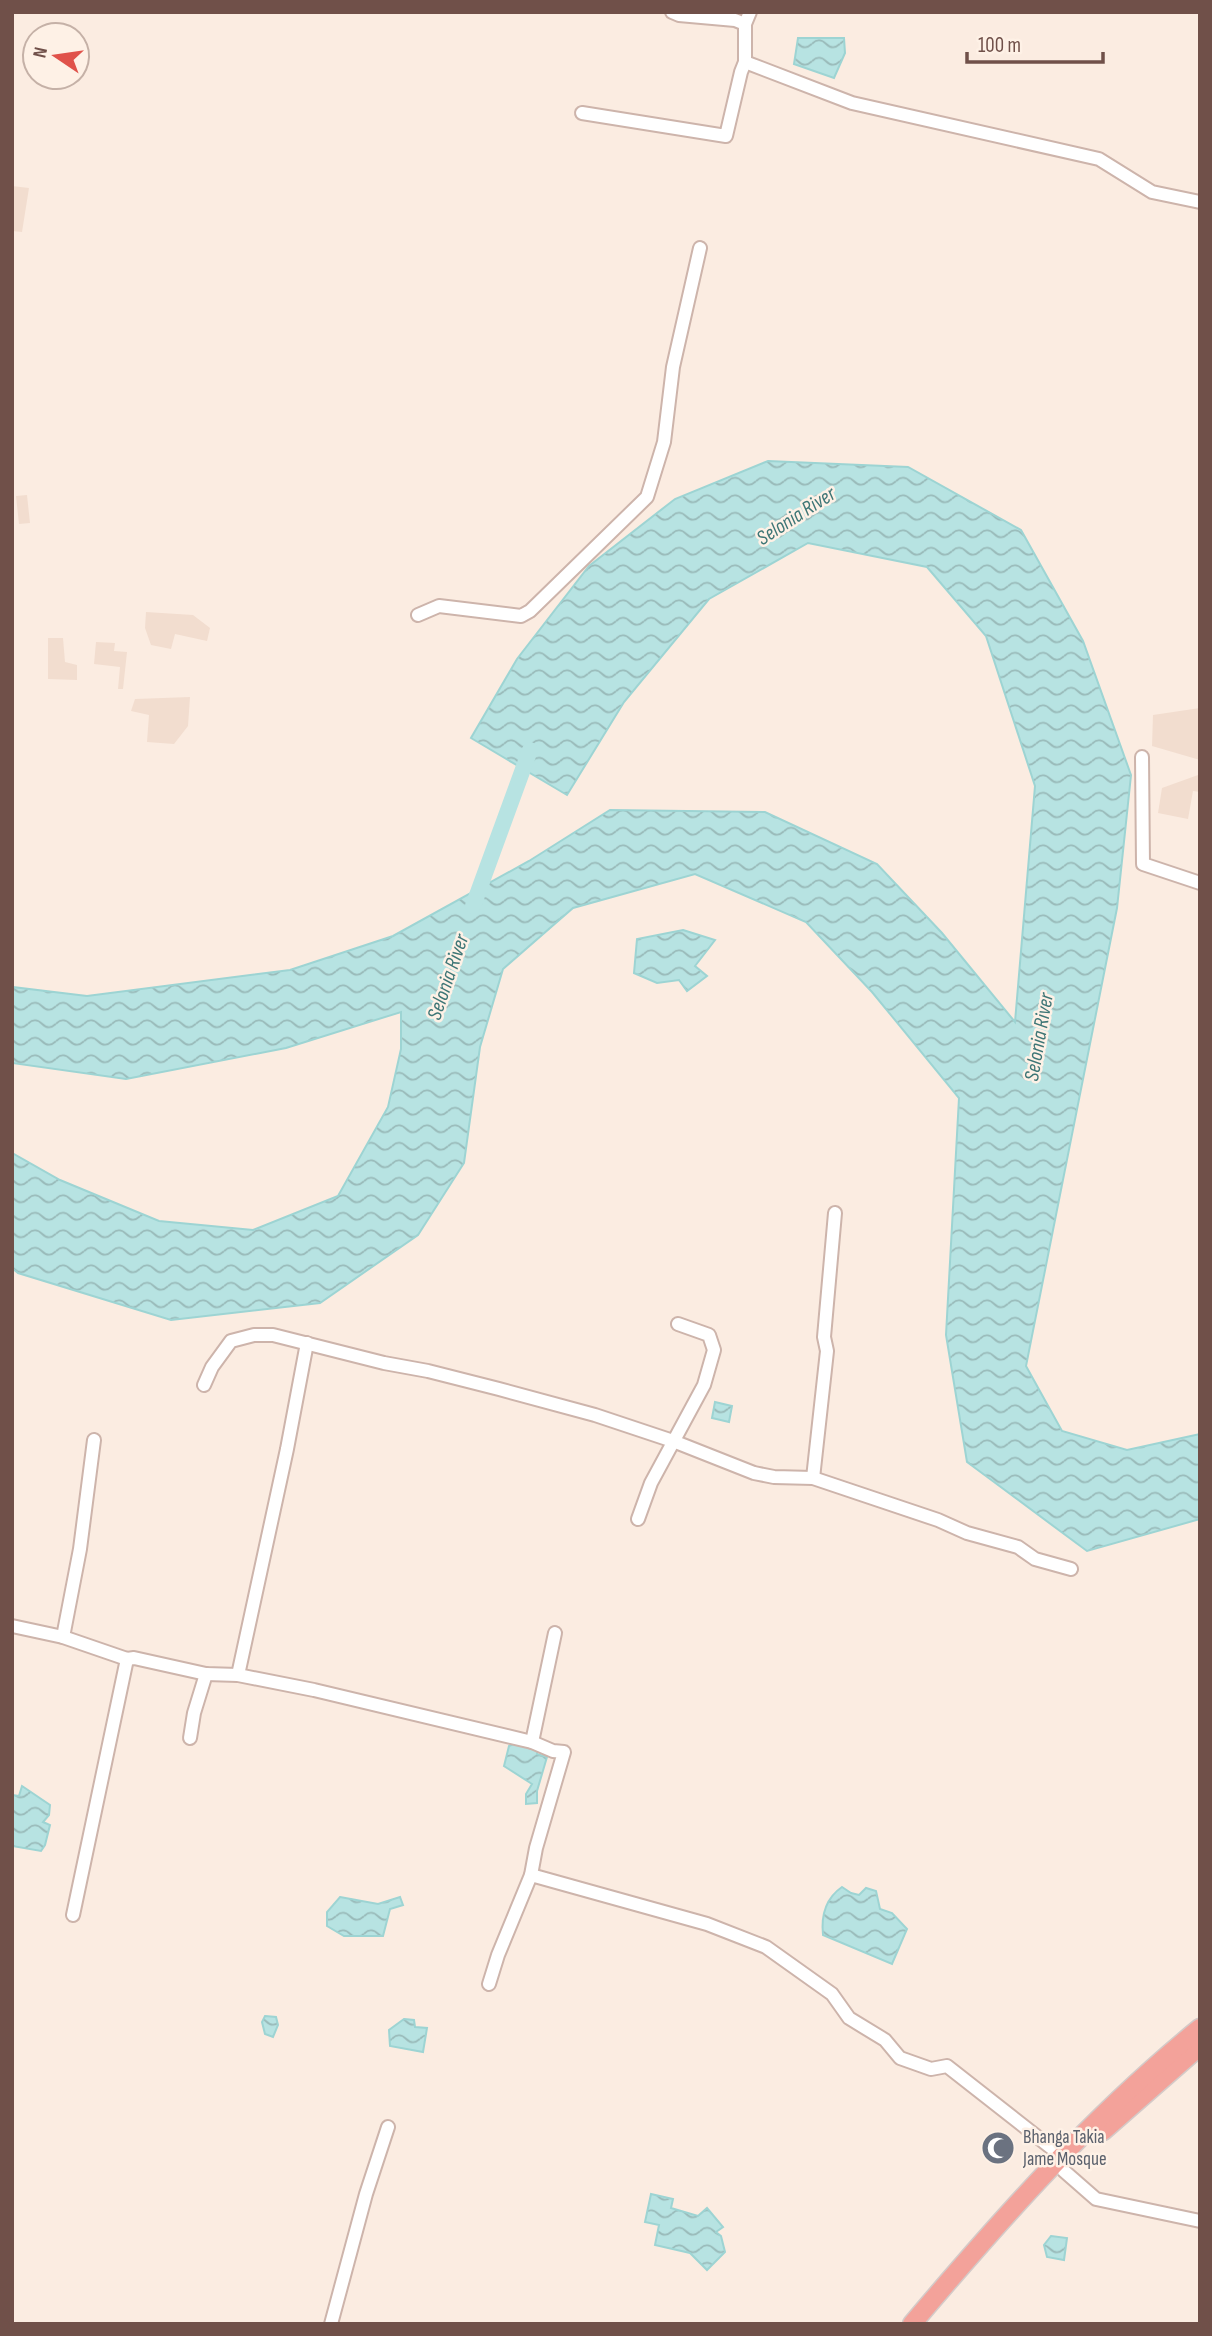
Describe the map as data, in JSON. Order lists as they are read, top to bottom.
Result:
{
  "water": ["Selonia River"],
  "places": {
    "mosque": ["Bhanga Takia Jame Mosque"]
  },
  "scale_bar": "100 m",
  "north": "left"
}
